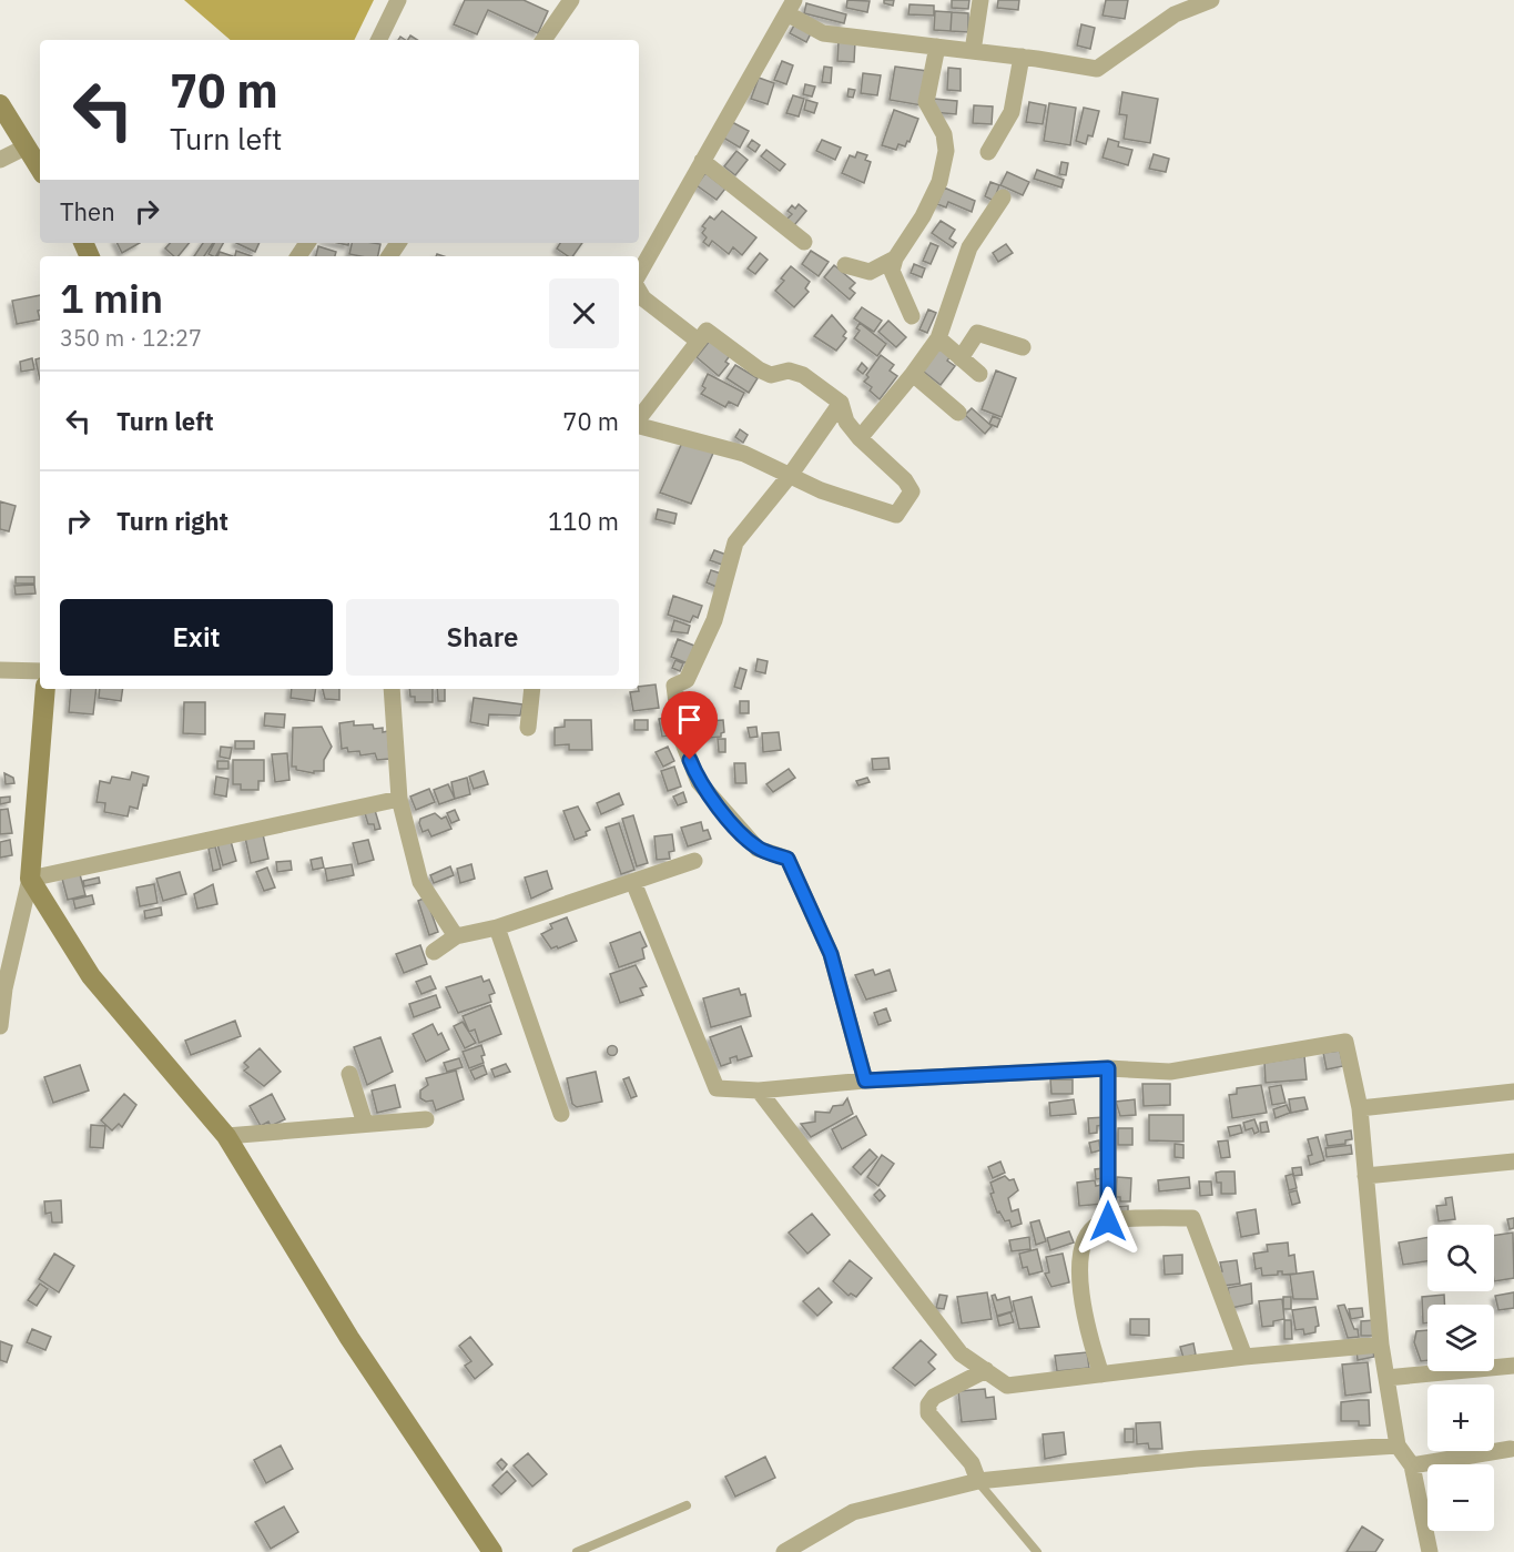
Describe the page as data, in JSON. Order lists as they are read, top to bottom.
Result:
{
  "page": {
    "turn": ["70 m", "Turn left"],
    "then": "Then",
    "heading": ["1 min", "350 m · 12:27"],
    "list": [
      {
        "name": "Turn left",
        "value": "70 m"
      },
      {
        "name": "Turn right",
        "value": "110 m"
      }
    ],
    "buttons": ["Exit", "Share"],
    "map_buttons": ["+", "−"]
  }
}
